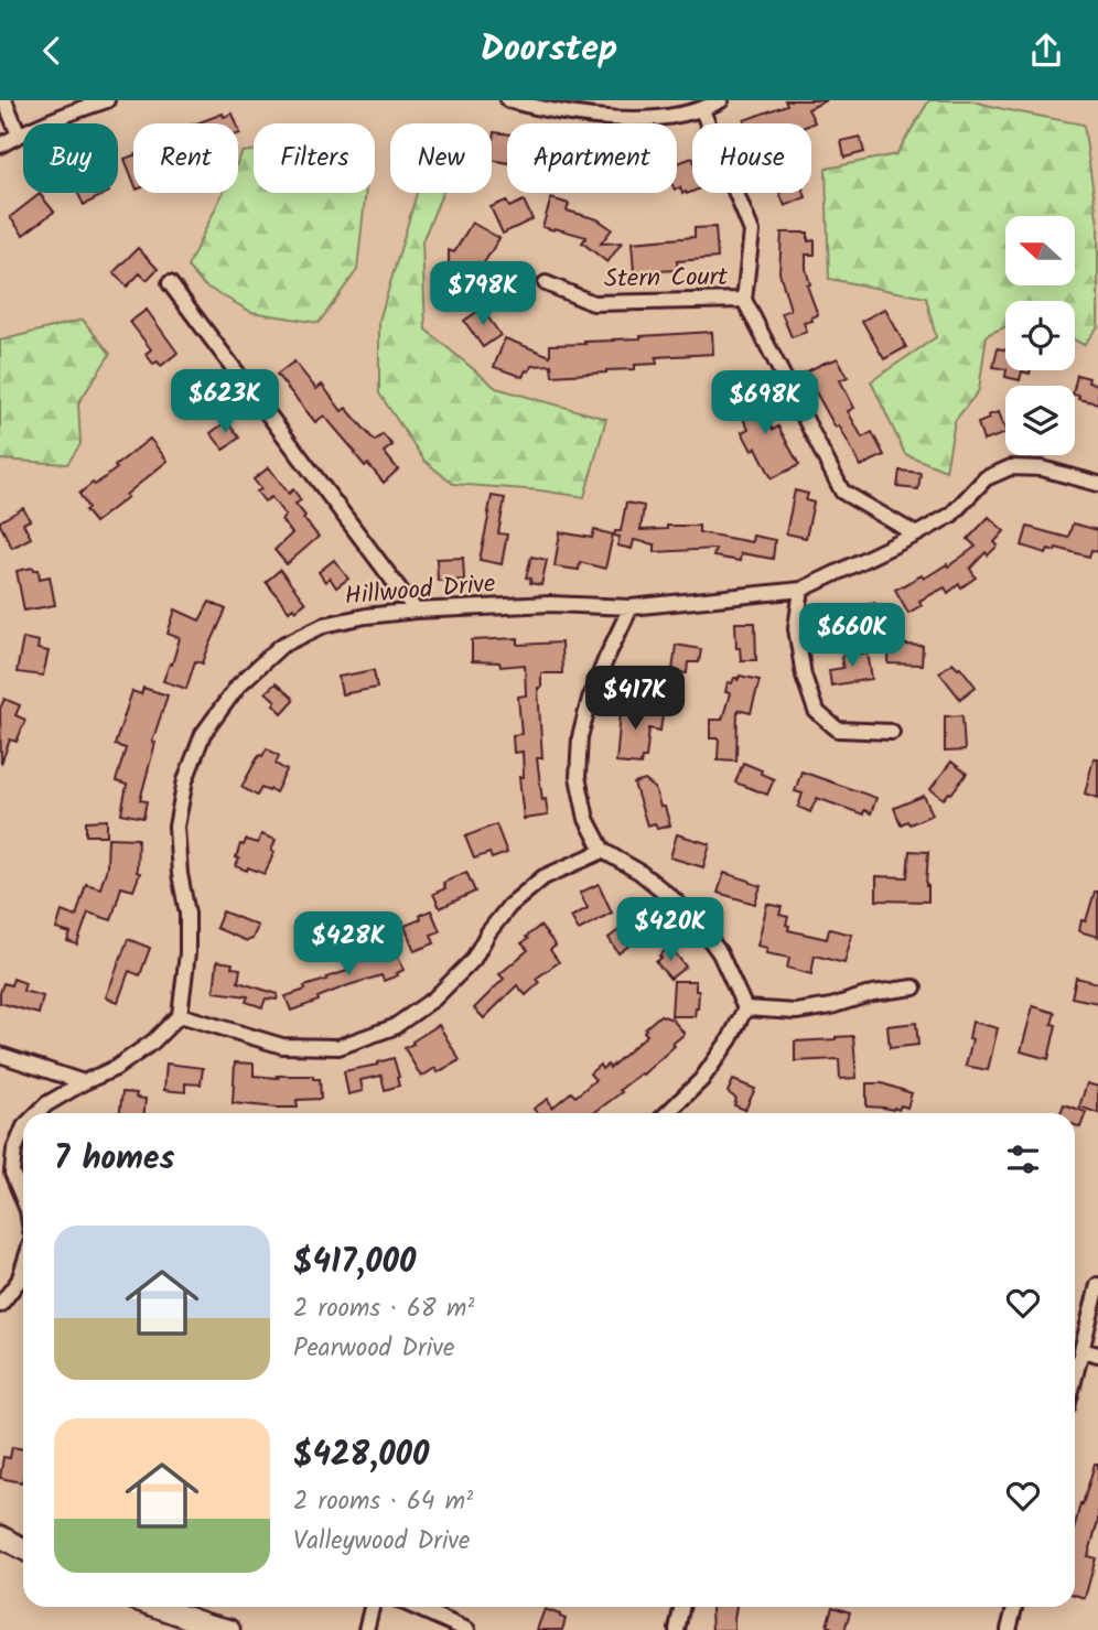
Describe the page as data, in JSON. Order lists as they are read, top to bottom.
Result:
{
  "streets": {
    "street": ["Stern Court", "Hillwood Drive"]
  },
  "north": "left",
  "page": {
    "header": "Doorstep",
    "chip": [
      "Buy",
      "Rent",
      "Filters",
      "New",
      "Apartment",
      "House"
    ],
    "price": [
      "$798K",
      "$623K",
      "$698K",
      "$660K",
      "$417K",
      "$420K",
      "$428K"
    ],
    "heading": "7 homes",
    "list": [
      {
        "name": "$417,000",
        "note": "2 rooms · 68 m² · Pearwood Drive"
      },
      {
        "name": "$428,000",
        "note": "2 rooms · 64 m² · Valleywood Drive"
      }
    ]
  }
}
